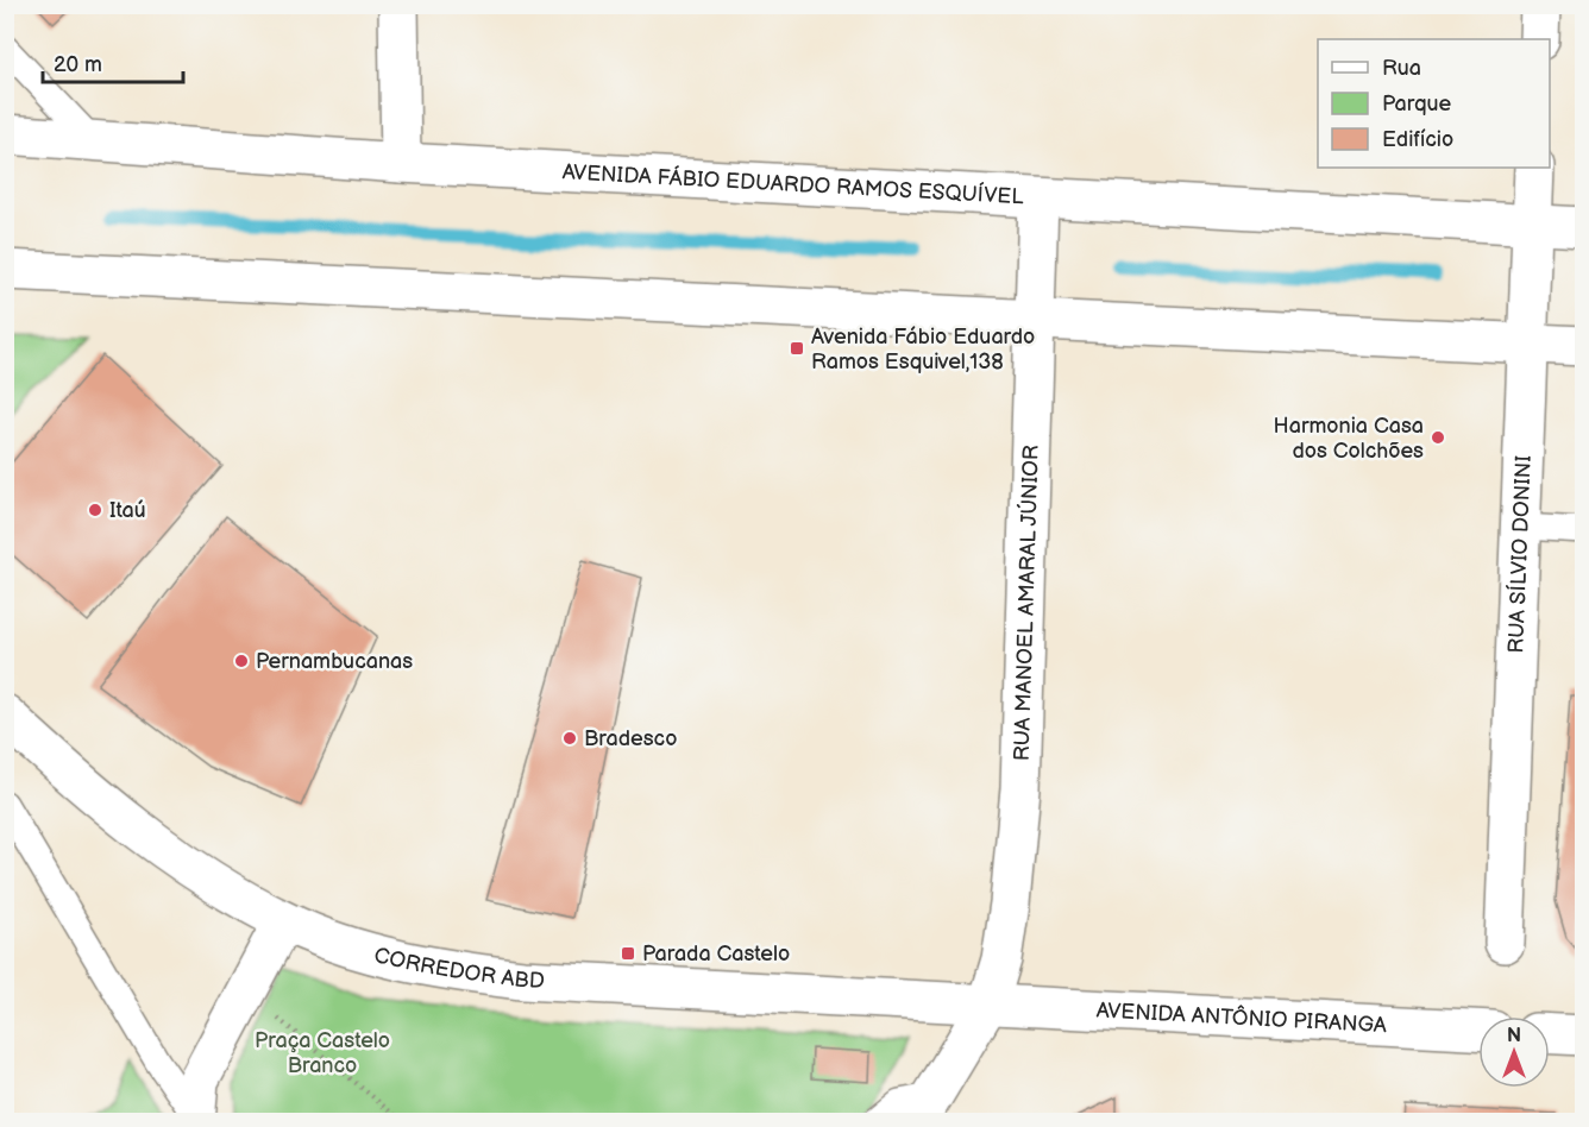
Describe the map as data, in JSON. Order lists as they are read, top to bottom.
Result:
{
  "streets": {
    "main road": [
      "AVENIDA FÁBIO EDUARDO RAMOS ESQUÍVEL",
      "RUA SÍLVIO DONINI",
      "RUA MANOEL AMARAL JÚNIOR",
      "CORREDOR ABD",
      "AVENIDA ANTÔNIO PIRANGA"
    ]
  },
  "crossings": [
    ["AVENIDA FÁBIO EDUARDO RAMOS ESQUÍVEL", "RUA SÍLVIO DONINI"],
    ["AVENIDA FÁBIO EDUARDO RAMOS ESQUÍVEL", "RUA MANOEL AMARAL JÚNIOR"],
    ["RUA MANOEL AMARAL JÚNIOR", "CORREDOR ABD"],
    ["RUA MANOEL AMARAL JÚNIOR", "AVENIDA ANTÔNIO PIRANGA"],
    ["CORREDOR ABD", "AVENIDA ANTÔNIO PIRANGA"]
  ],
  "parks": ["Praça Castelo Branco"],
  "places": {
    "transit": ["Avenida Fábio Eduardo Ramos Esquivel,138", "Parada Castelo"],
    "other": [
      "Harmonia Casa dos Colchões",
      "Itaú",
      "Pernambucanas",
      "Bradesco"
    ]
  },
  "legend": ["Rua", "Parque", "Edifício"],
  "scale_bar": "20 m",
  "north": "top"
}
